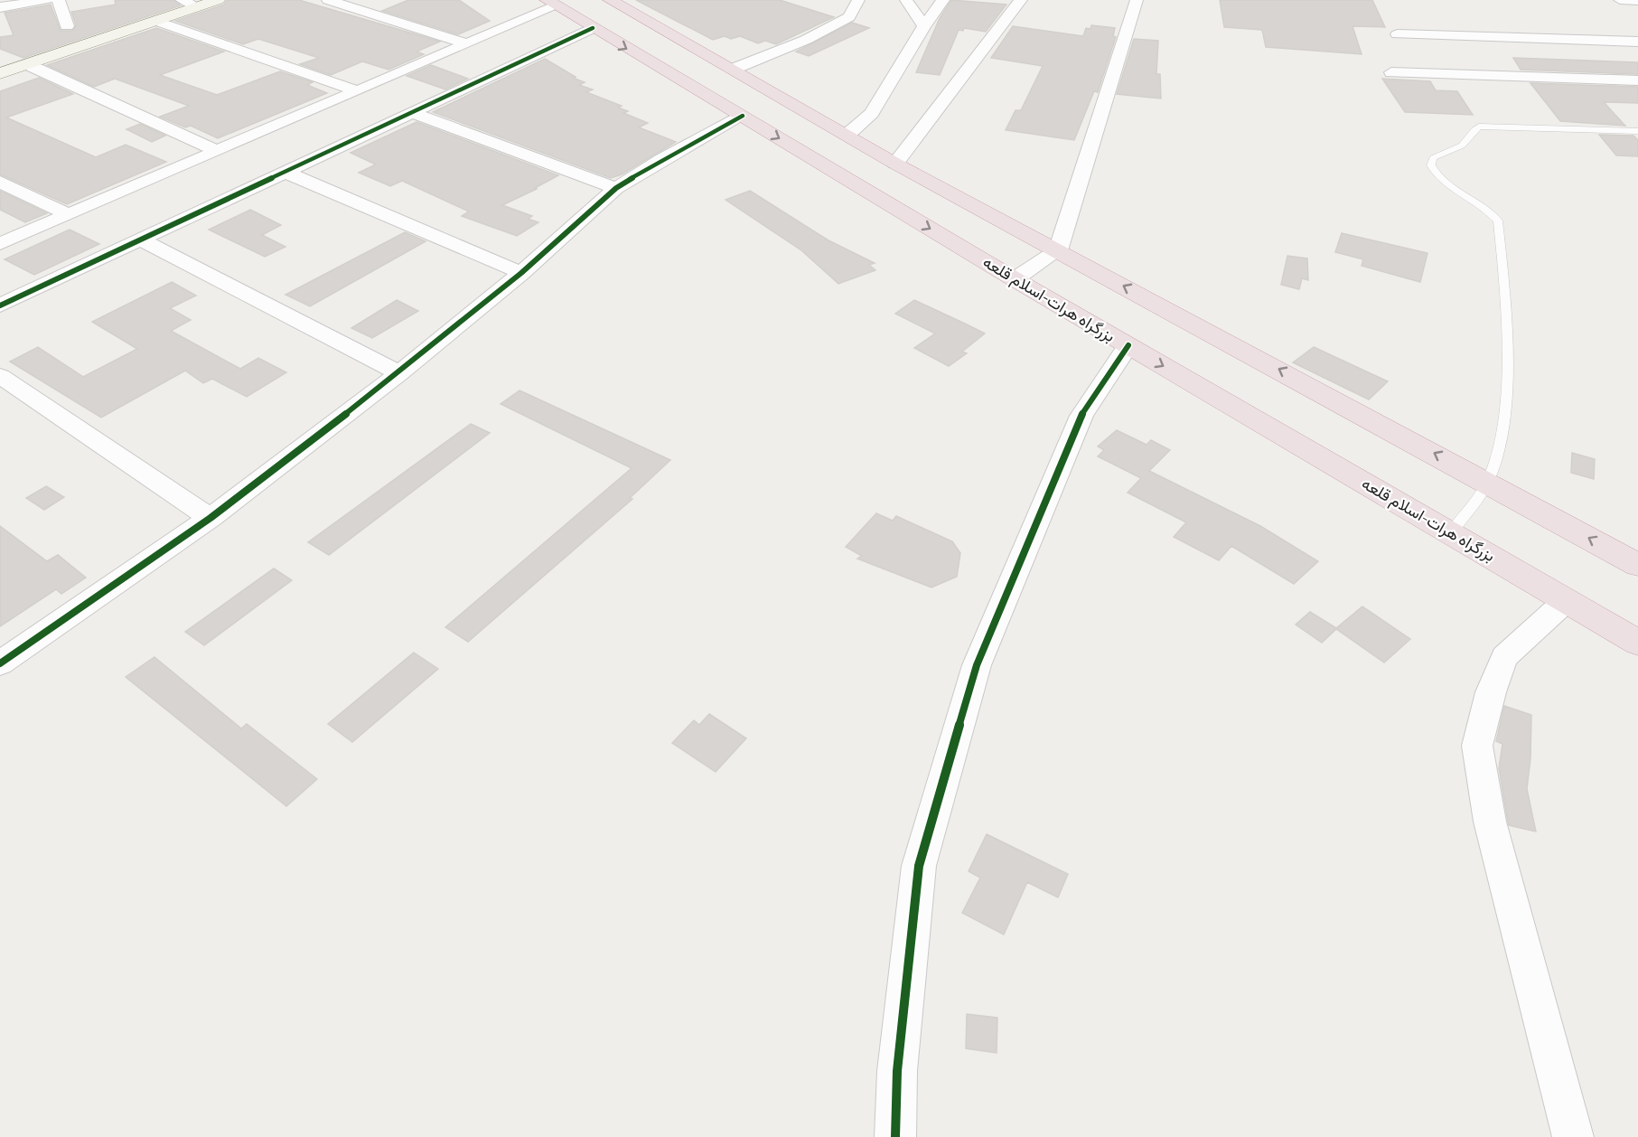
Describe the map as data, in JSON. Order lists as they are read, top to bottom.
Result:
{
  "streets": {
    "highway": ["بزرگراه هرات-اسلام قلعه"]
  }
}
